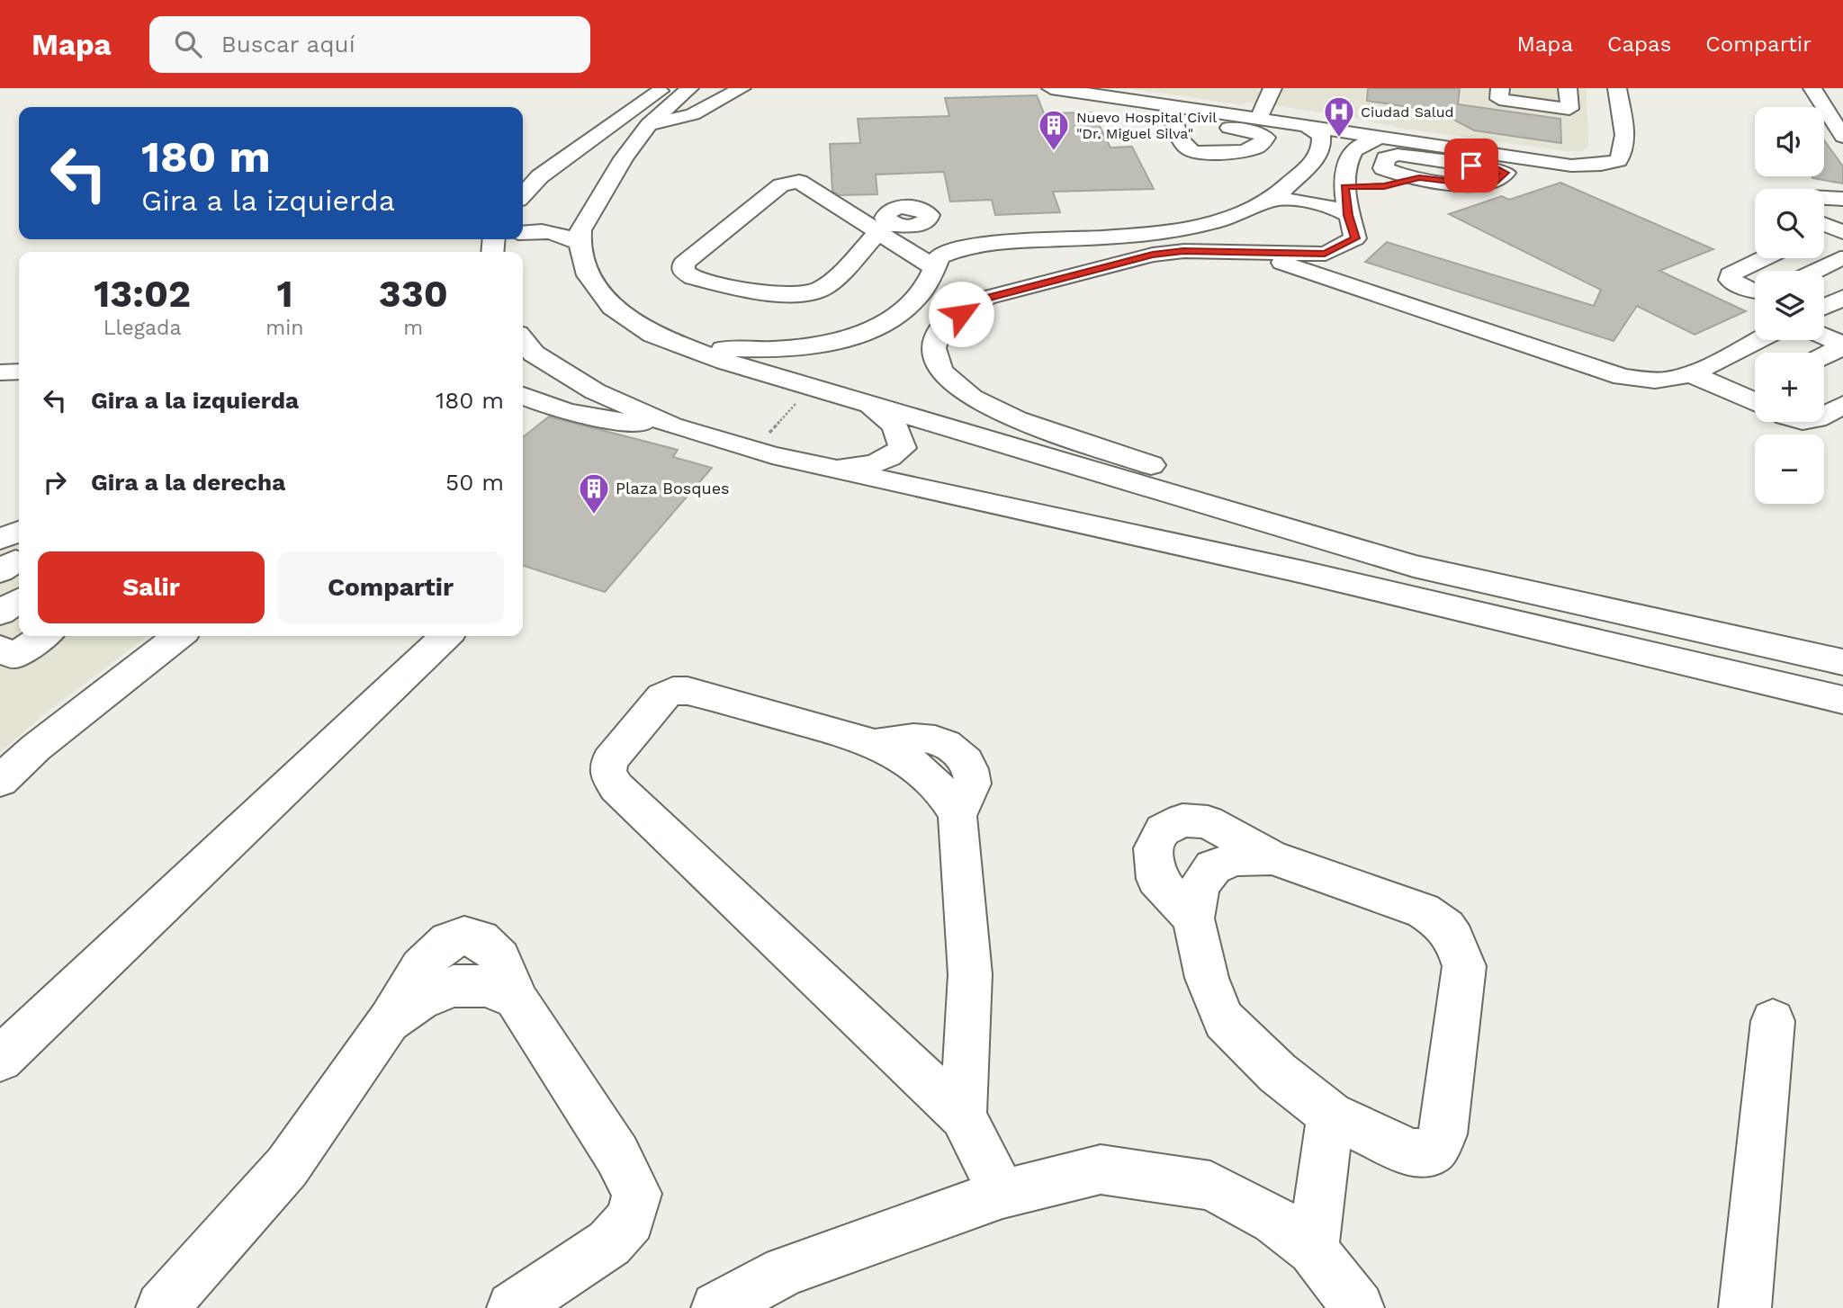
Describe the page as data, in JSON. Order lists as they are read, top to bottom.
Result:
{
  "places": {
    "hospital": ["Ciudad Salud"],
    "building": ["Nuevo Hospital Civil \"Dr. Miguel Silva\"", "Plaza Bosques"]
  },
  "page": {
    "header": "Mapa",
    "search": "Buscar aquí",
    "nav": ["Mapa", "Capas", "Compartir"],
    "map_buttons": ["+", "−"],
    "turn": ["180 m", "Gira a la izquierda"],
    "eta": [
      "13:02",
      "Llegada",
      "1",
      "min",
      "330",
      "m"
    ],
    "list": [
      {
        "name": "Gira a la izquierda",
        "value": "180 m"
      },
      {
        "name": "Gira a la derecha",
        "value": "50 m"
      }
    ],
    "buttons": ["Salir", "Compartir"]
  }
}
